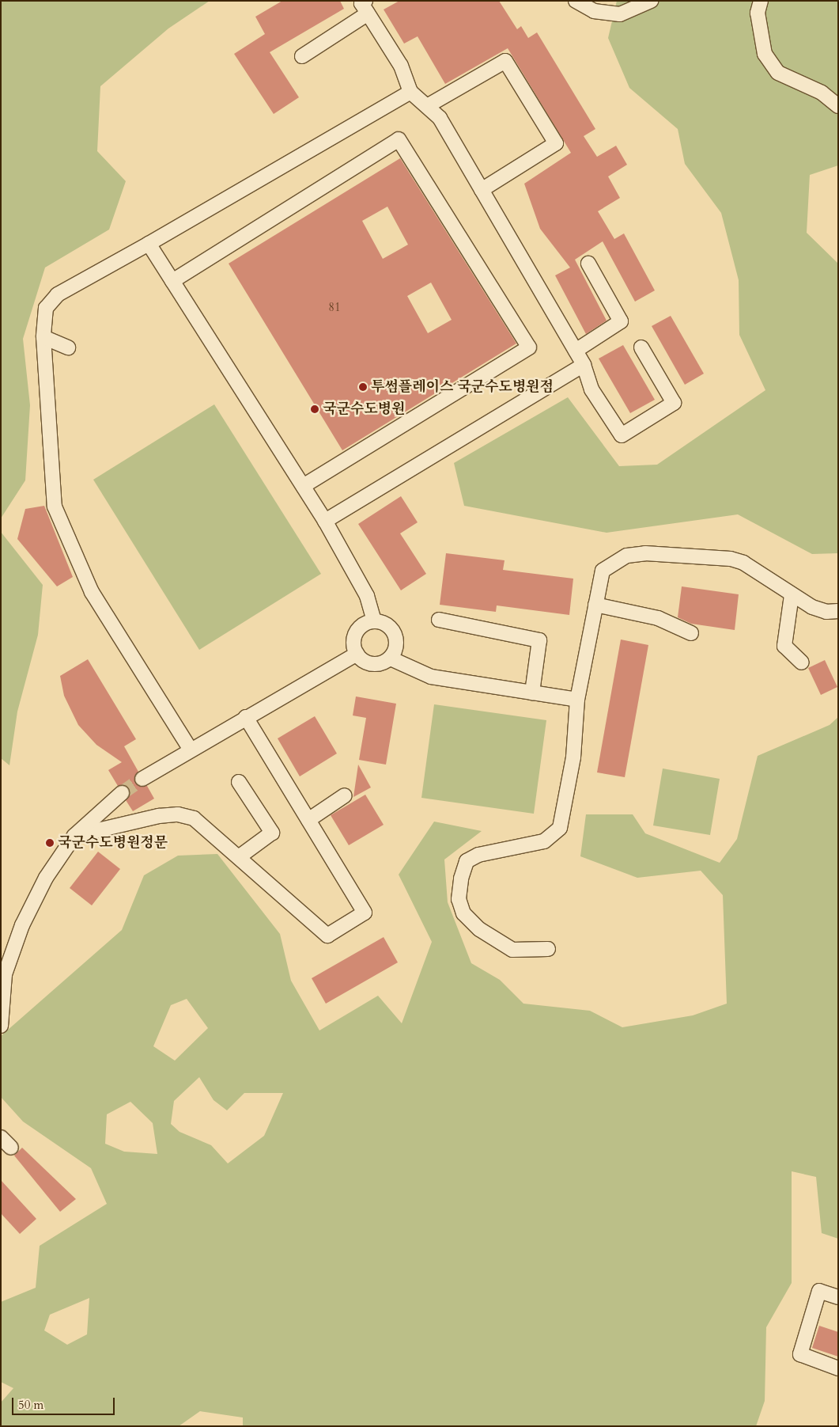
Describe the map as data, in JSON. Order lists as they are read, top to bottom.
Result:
{
  "places": ["투썸플레이스 국군수도병원점", "국군수도병원", "국군수도병원정문"],
  "house_numbers": ["81"],
  "scale_bar": "50 m"
}
